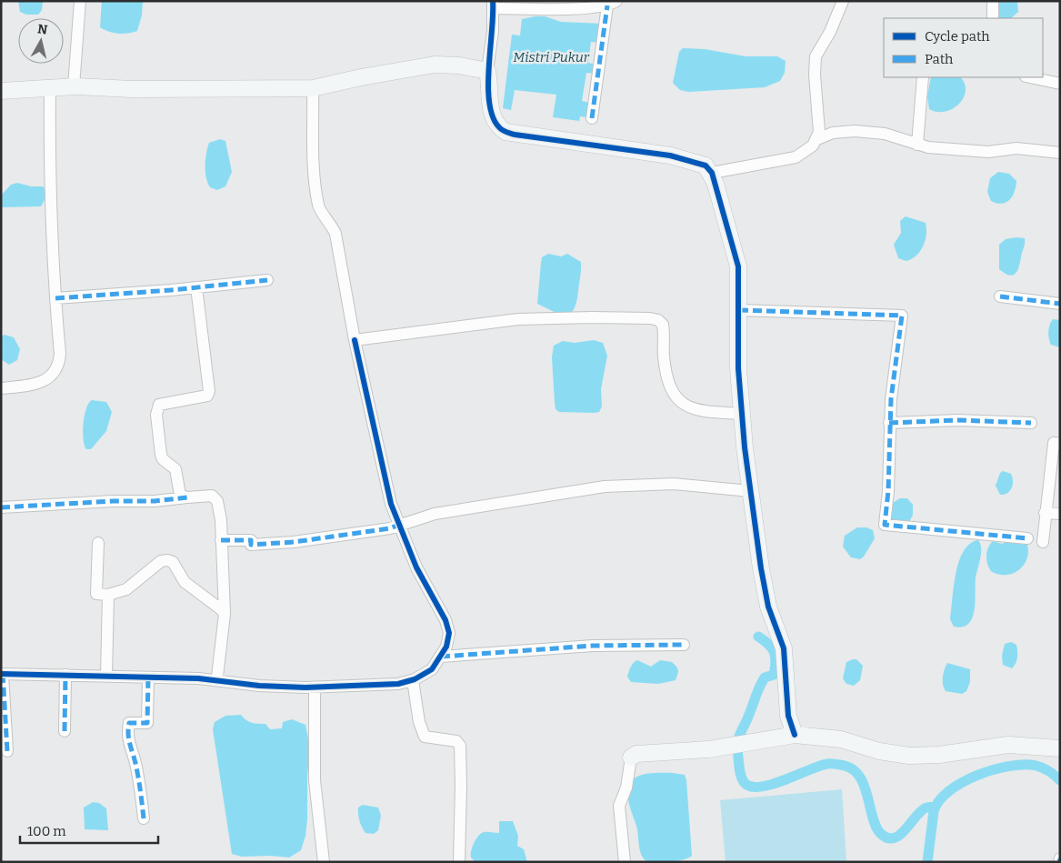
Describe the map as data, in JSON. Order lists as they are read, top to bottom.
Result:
{
  "water": ["Mistri Pukur"],
  "legend": ["Cycle path", "Path"],
  "scale_bar": "100 m",
  "north": "top"
}
